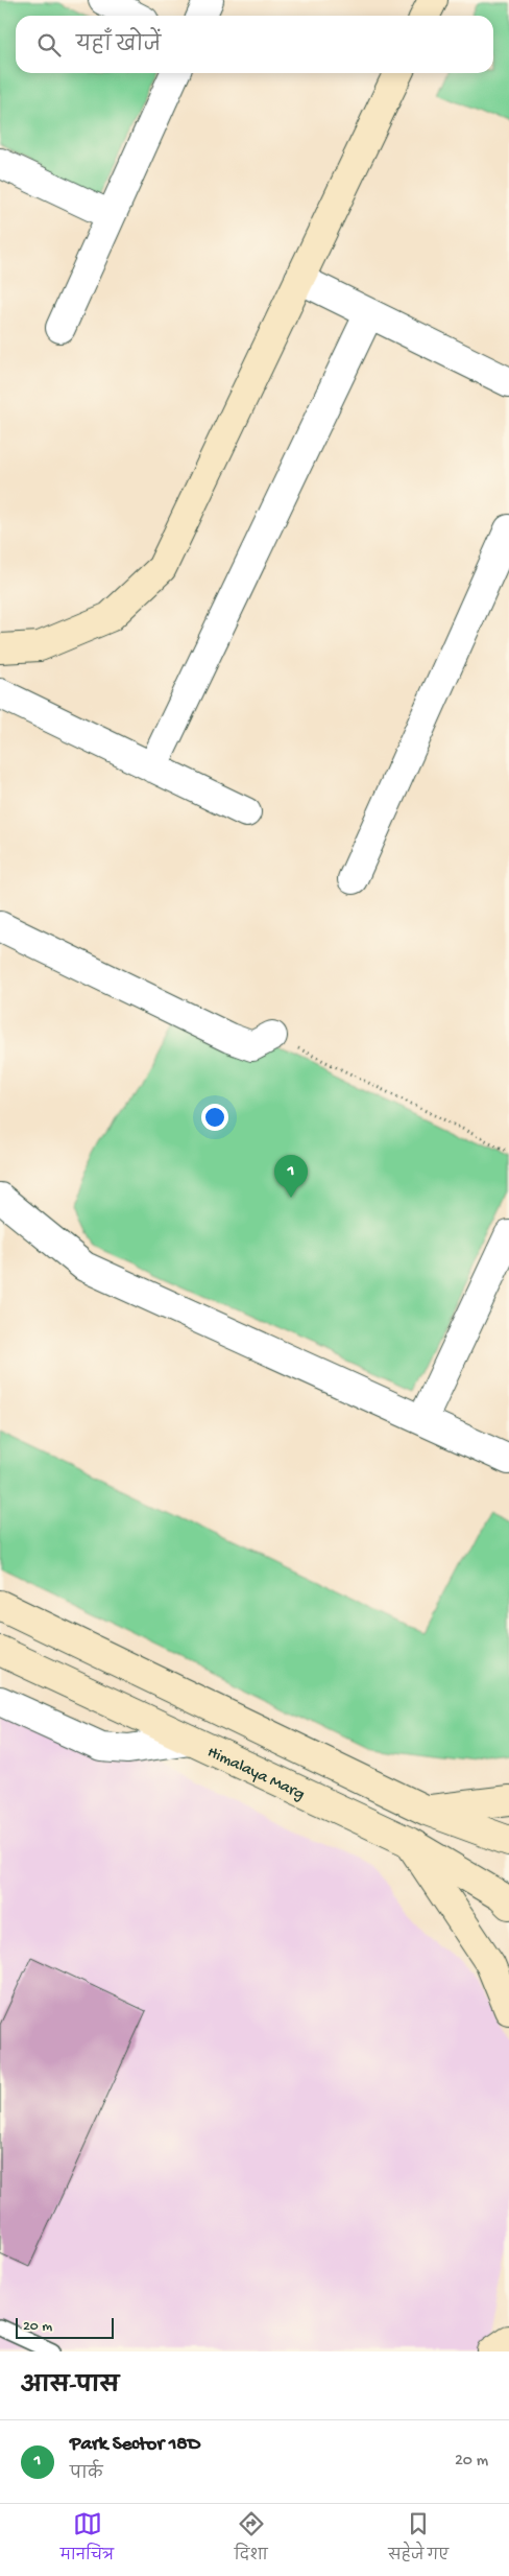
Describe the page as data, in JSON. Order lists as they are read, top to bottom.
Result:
{
  "streets": {
    "main road": ["Himalaya Marg"]
  },
  "scale_bar": "20 m",
  "page": {
    "search": "यहाँ खोजें",
    "pins": "1",
    "scale": "20 m",
    "heading": "आस-पास",
    "list": [
      {
        "mark": "1",
        "name": "Park Sector 18D",
        "note": "पार्क",
        "value": "20 m"
      }
    ],
    "nav": ["मानचित्र", "दिशा", "सहेजे गए"]
  }
}
